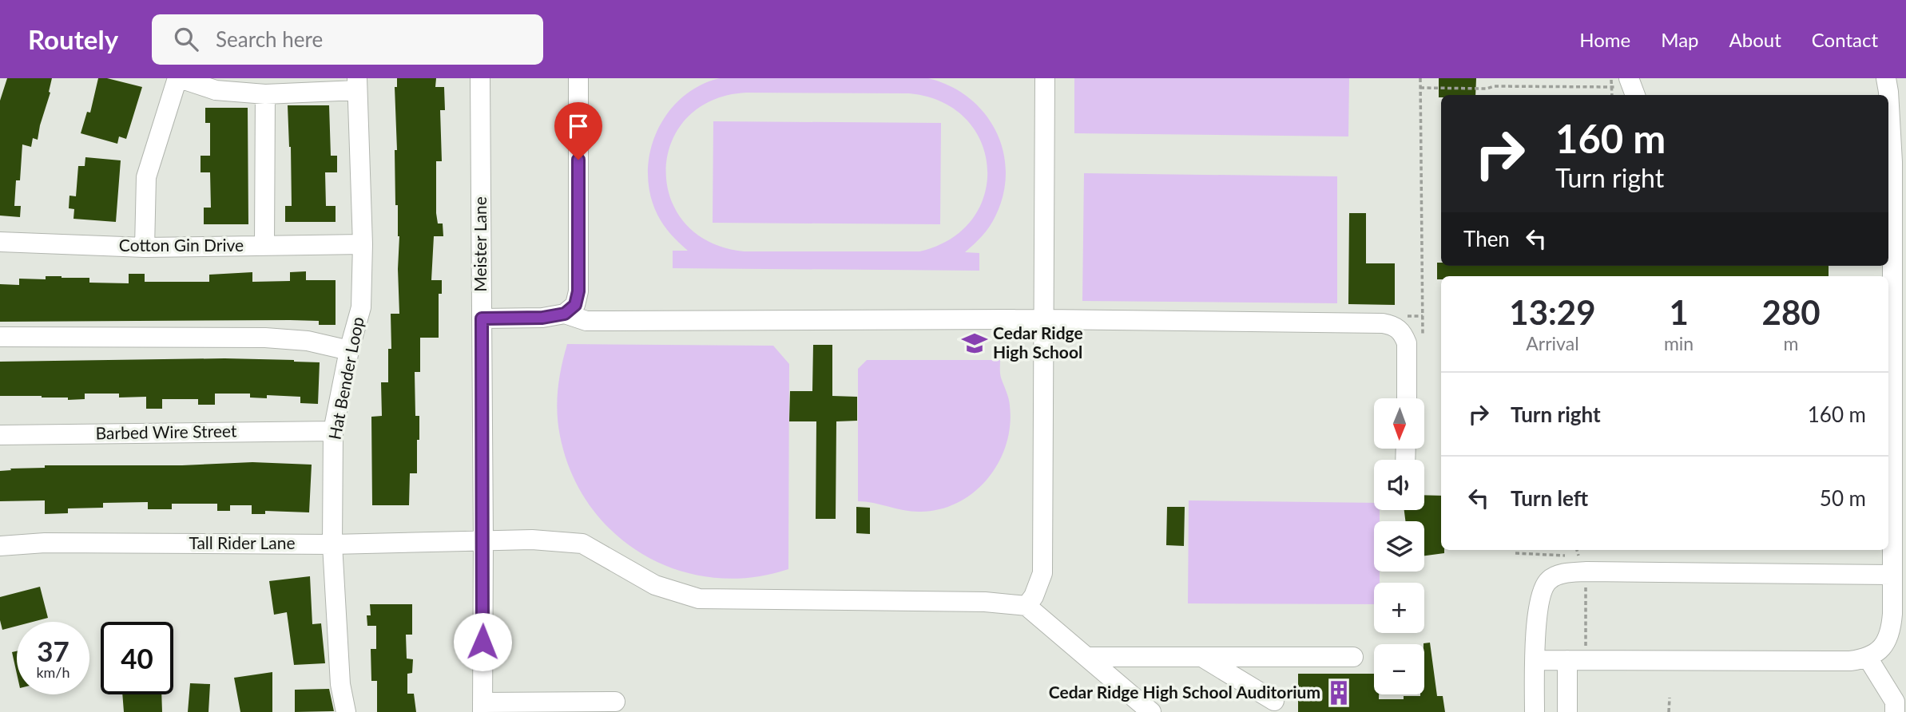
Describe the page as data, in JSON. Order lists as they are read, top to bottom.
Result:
{
  "streets": {
    "street": [
      "Meister Lane",
      "Cotton Gin Drive",
      "Hat Bender Loop",
      "Barbed Wire Street",
      "Tall Rider Lane"
    ]
  },
  "crossings": [
    ["Meister Lane", "Tall Rider Lane"],
    ["Cotton Gin Drive", "Hat Bender Loop"],
    ["Hat Bender Loop", "Barbed Wire Street"],
    ["Hat Bender Loop", "Tall Rider Lane"]
  ],
  "places": {
    "school or university": ["Cedar Ridge High School"],
    "building": ["Cedar Ridge High School Auditorium"]
  },
  "north": "bottom",
  "page": {
    "header": "Routely",
    "search": "Search here",
    "nav": [
      "Home",
      "Map",
      "About",
      "Contact"
    ],
    "turn": ["160 m", "Turn right"],
    "then": "Then",
    "eta": [
      "13:29",
      "Arrival",
      "1",
      "min",
      "280",
      "m"
    ],
    "list": [
      {
        "name": "Turn right",
        "value": "160 m"
      },
      {
        "name": "Turn left",
        "value": "50 m"
      }
    ],
    "map_buttons": ["+", "−"],
    "speed": "37 km/h",
    "limit": "40"
  }
}
